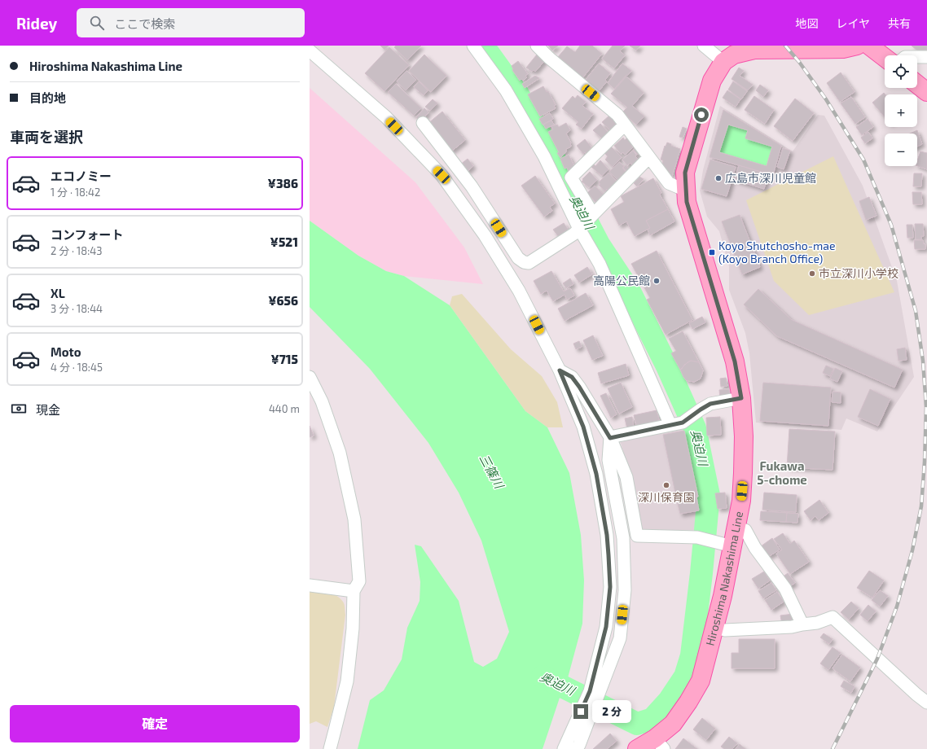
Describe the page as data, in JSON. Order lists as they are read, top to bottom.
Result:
{
  "streets": {
    "main road": ["Hiroshima Nakashima Line"]
  },
  "districts": ["Fukawa 5-chome"],
  "water": ["奥迫川", "三篠川"],
  "places": {
    "other": [
      "広島市深川児童館",
      "市立深川小学校",
      "高陽公民館",
      "深川保育園"
    ],
    "transit": ["Koyo Shutchosho-mae (Koyo Branch Office)"]
  },
  "page": {
    "header": "Ridey",
    "search": "ここで検索",
    "nav": ["地図", "レイヤ", "共有"],
    "banner": ["Hiroshima Nakashima Line", "目的地"],
    "map_buttons": ["+", "−"],
    "heading": "車両を選択",
    "list": [
      {
        "name": "エコノミー",
        "note": "1 分 · 18:42",
        "value": "¥386"
      },
      {
        "name": "コンフォート",
        "note": "2 分 · 18:43",
        "value": "¥521"
      },
      {
        "name": "XL",
        "note": "3 分 · 18:44",
        "value": "¥656"
      },
      {
        "name": "Moto",
        "note": "4 分 · 18:45",
        "value": "¥715"
      }
    ],
    "pay": ["現金", "440 m"],
    "buttons": "確定",
    "bubble": "2 分"
  }
}
